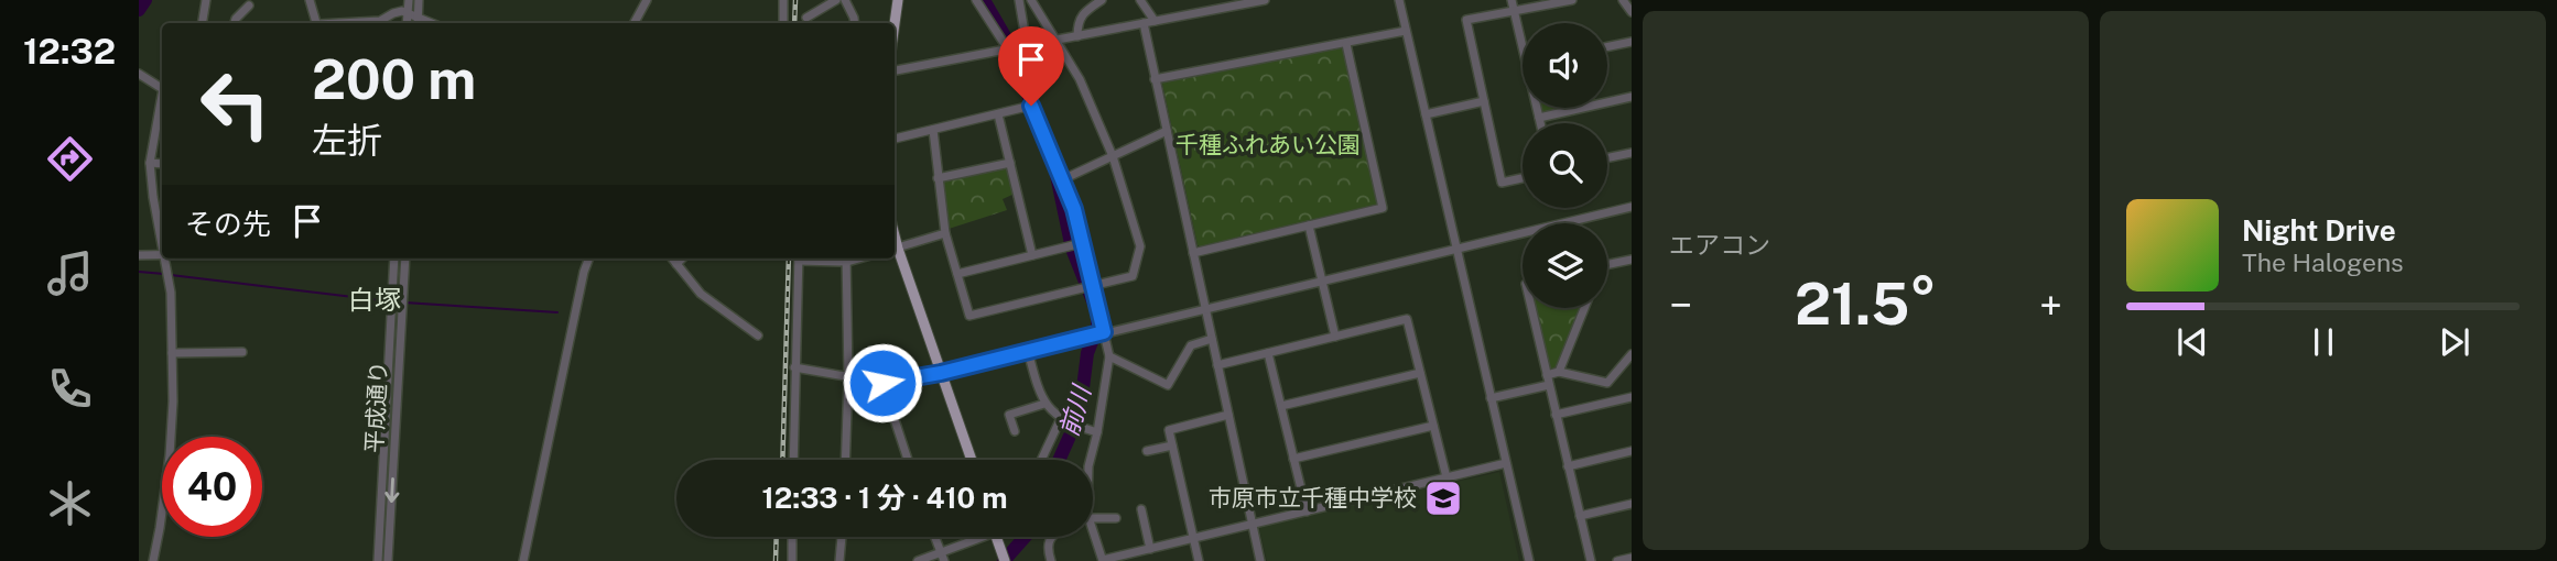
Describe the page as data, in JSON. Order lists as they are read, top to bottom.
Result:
{
  "streets": {
    "street": ["平成通り"]
  },
  "districts": ["白塚"],
  "water": ["前川"],
  "parks": ["千種ふれあい公園"],
  "places": {
    "school or university": ["市原市立千種中学校"]
  },
  "page": {
    "tabs": "12:32",
    "tile": "エアコン",
    "turn": ["200 m", "左折"],
    "then": "その先",
    "song": ["Night Drive", "The Halogens"],
    "heat": ["−", "21.5°", "+"],
    "limit": "40",
    "trip": "12:33 · 1 分 · 410 m"
  }
}
